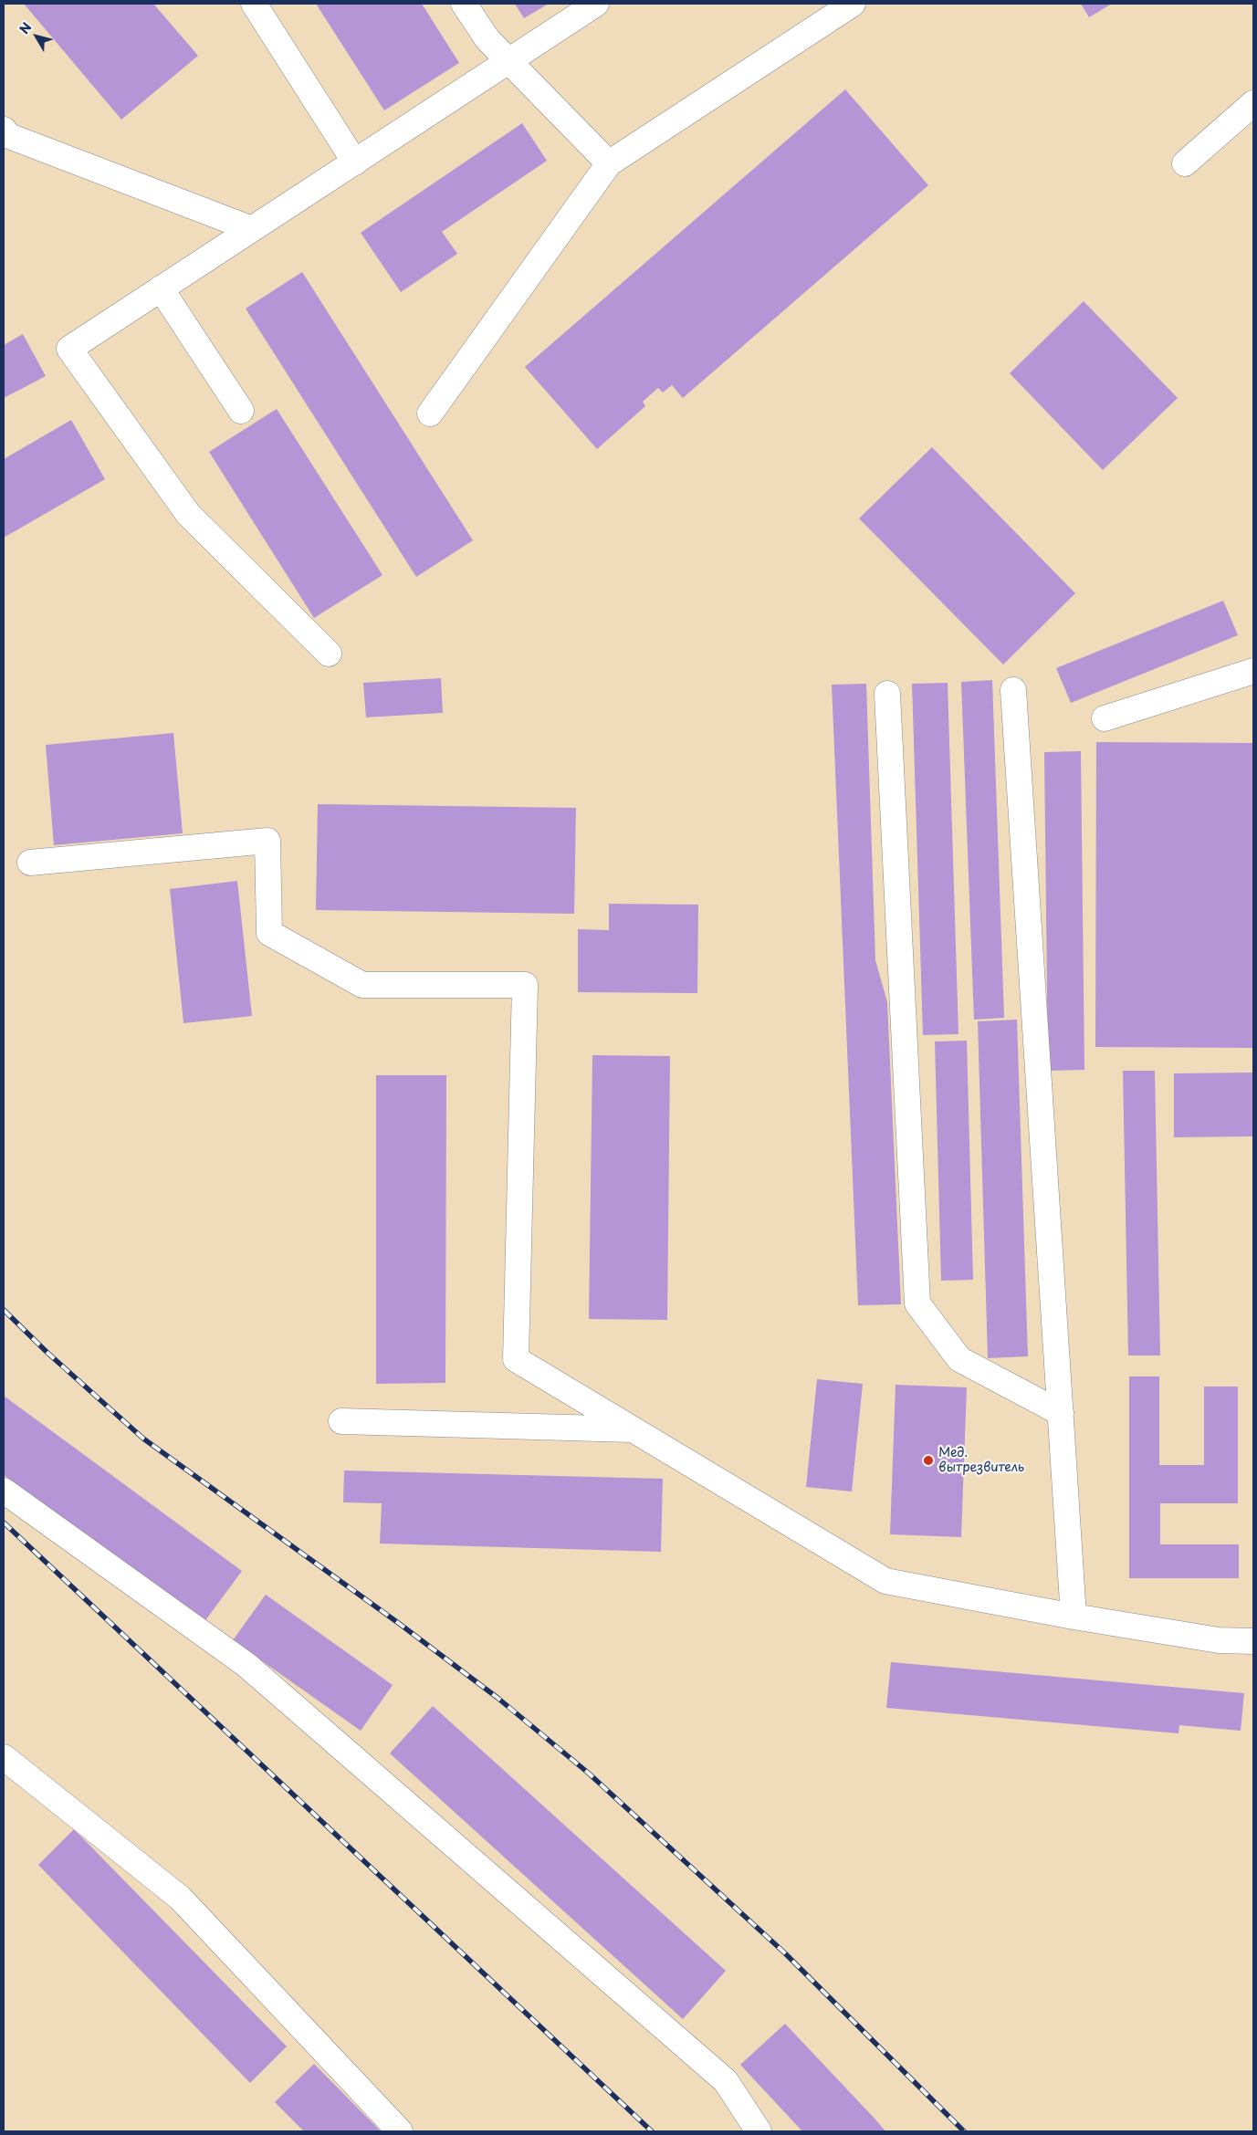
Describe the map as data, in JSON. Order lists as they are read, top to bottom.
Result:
{
  "places": ["Мед. вытрезвитель"],
  "north": "top left"
}
